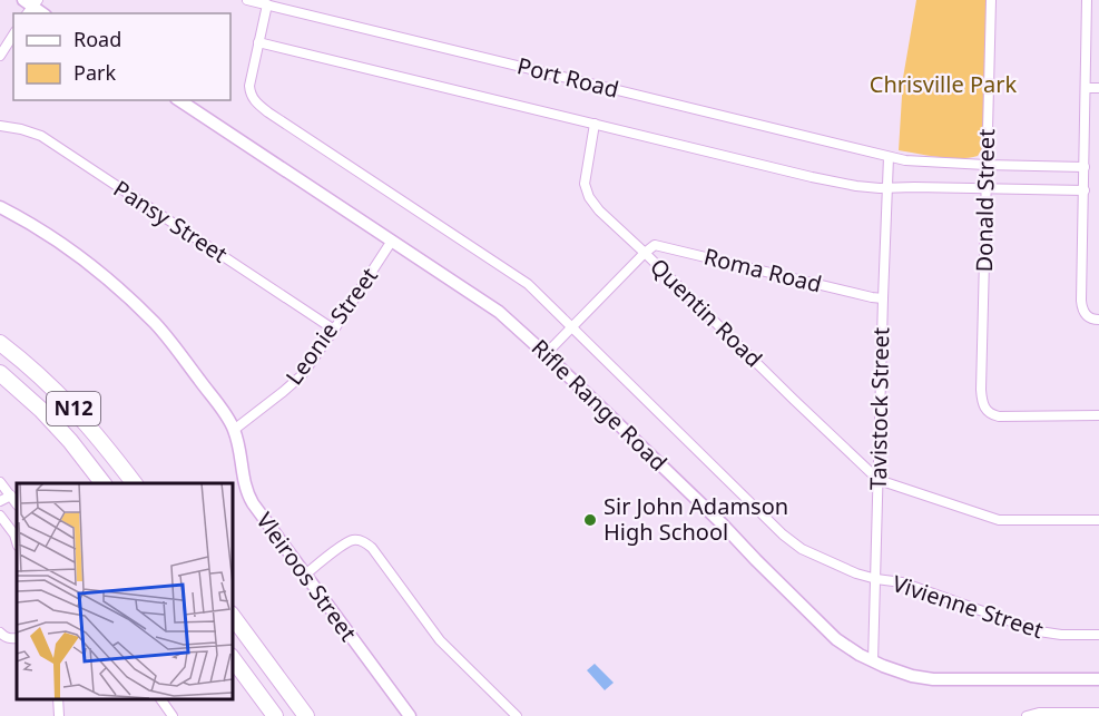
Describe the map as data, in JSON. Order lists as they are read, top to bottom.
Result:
{
  "streets": {
    "highway": ["N12"],
    "main road": ["Rifle Range Road", "Vleiroos Street"],
    "street": [
      "Port Road",
      "Donald Street",
      "Pansy Street",
      "Roma Road",
      "Quentin Road",
      "Leonie Street",
      "Tavistock Street",
      "Vivienne Street"
    ]
  },
  "crossings": [
    ["Port Road", "Donald Street"],
    ["Port Road", "Quentin Road"],
    ["Port Road", "Rifle Range Road"],
    ["Port Road", "Tavistock Street"],
    ["Pansy Street", "Leonie Street"],
    ["Roma Road", "Quentin Road"],
    ["Roma Road", "Tavistock Street"],
    ["Quentin Road", "Tavistock Street"],
    ["Leonie Street", "Rifle Range Road"],
    ["Leonie Street", "Vleiroos Street"],
    ["Rifle Range Road", "Tavistock Street"],
    ["Rifle Range Road", "Vivienne Street"],
    ["Tavistock Street", "Vivienne Street"]
  ],
  "parks": ["Chrisville Park"],
  "places": ["Sir John Adamson High School"],
  "legend": ["Road", "Park"]
}
